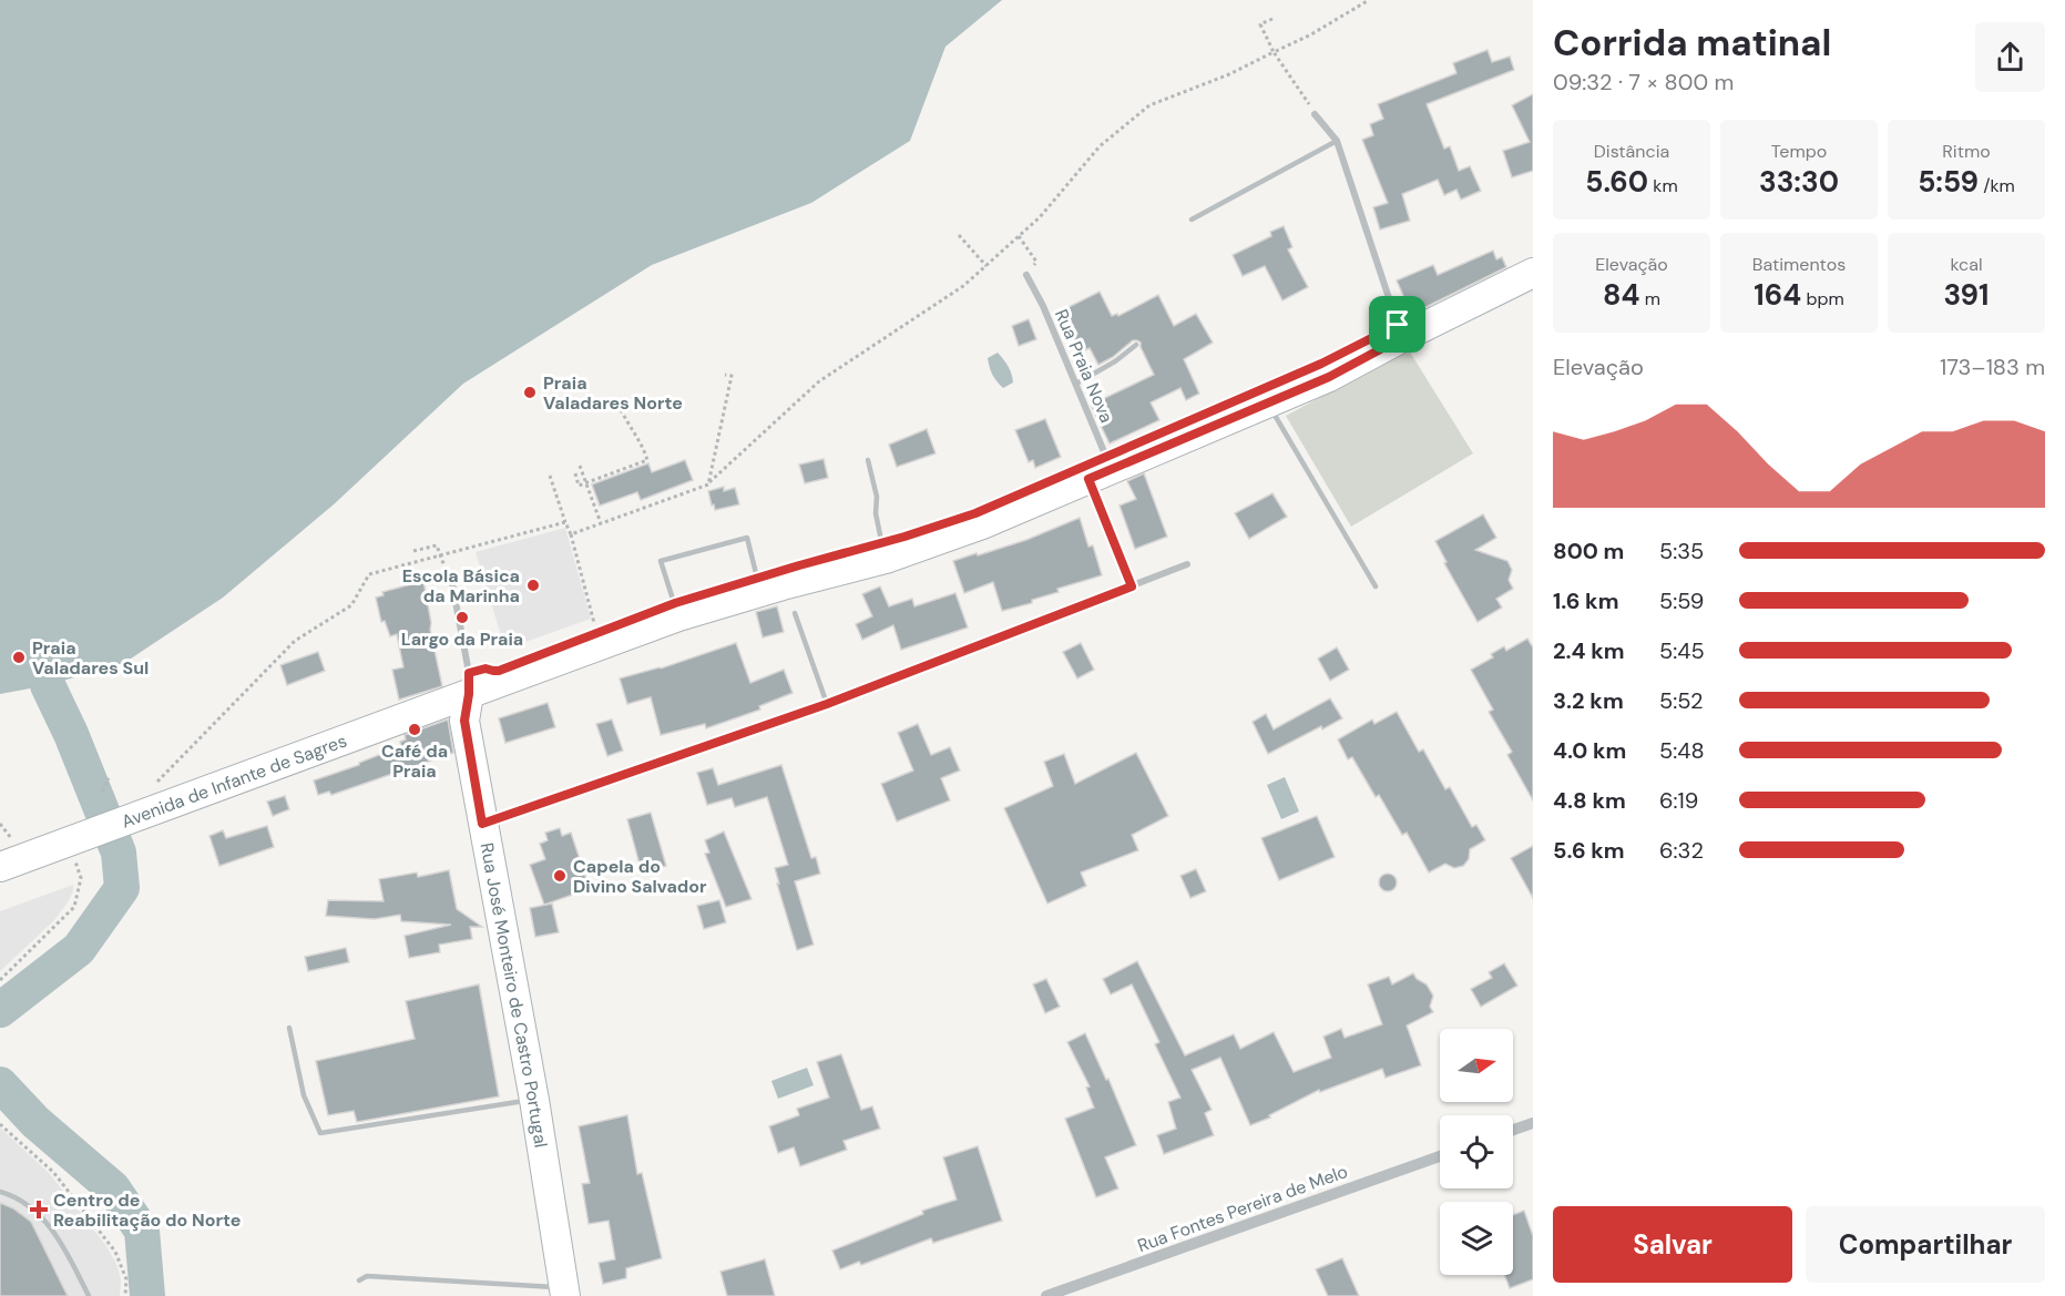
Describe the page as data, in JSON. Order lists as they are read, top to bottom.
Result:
{
  "streets": {
    "main road": ["Avenida de Infante de Sagres", "Rua José Monteiro de Castro Portugal"],
    "street": ["Rua Praia Nova", "Rua Fontes Pereira de Melo"]
  },
  "crossings": [
    ["Rua Praia Nova", "Avenida de Infante de Sagres"],
    ["Avenida de Infante de Sagres", "Rua José Monteiro de Castro Portugal"]
  ],
  "places": {
    "other": [
      "Praia Valadares Norte",
      "Escola Básica da Marinha",
      "Largo da Praia",
      "Praia Valadares Sul",
      "Café da Praia",
      "Capela do Divino Salvador"
    ],
    "health": ["Centro de Reabilitação do Norte"]
  },
  "north": "right",
  "page": {
    "heading": ["Corrida matinal", "09:32 · 7 × 800 m"],
    "stats": [
      ["Distância", "5.60 km"],
      ["Tempo", "33:30"],
      ["Ritmo", "5:59 /km"],
      ["Elevação", "84 m"],
      ["Batimentos", "164 bpm"],
      ["kcal", "391"]
    ],
    "chart": ["Elevação", "173–183 m"],
    "list": [
      {
        "name": "800 m",
        "note": "5:35"
      },
      {
        "name": "1.6 km",
        "note": "5:59"
      },
      {
        "name": "2.4 km",
        "note": "5:45"
      },
      {
        "name": "3.2 km",
        "note": "5:52"
      },
      {
        "name": "4.0 km",
        "note": "5:48"
      },
      {
        "name": "4.8 km",
        "note": "6:19"
      },
      {
        "name": "5.6 km",
        "note": "6:32"
      }
    ],
    "buttons": ["Salvar", "Compartilhar"]
  }
}
